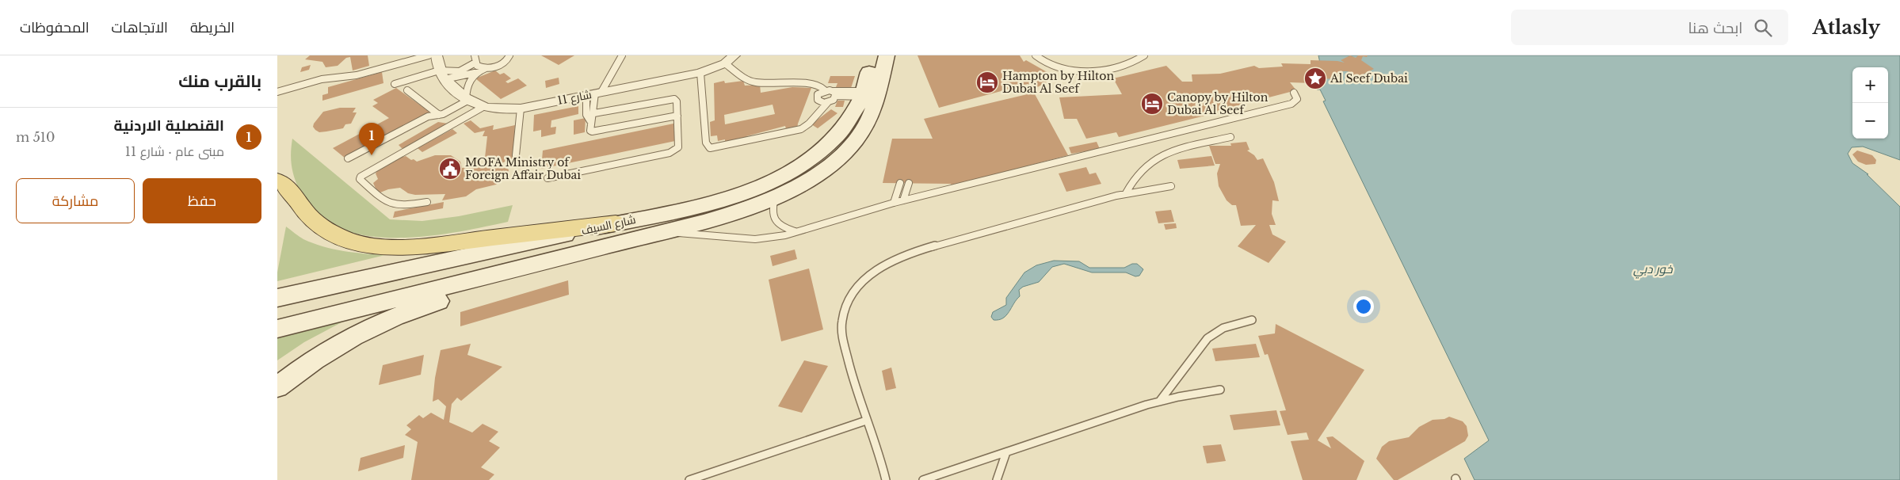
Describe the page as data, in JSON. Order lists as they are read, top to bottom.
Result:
{
  "streets": {
    "main road": ["شارع السيف"],
    "street": ["شارع 11"]
  },
  "water": ["خور دبي"],
  "places": {
    "place": ["Al Seef Dubai"],
    "hotel": ["Hampton by Hilton Dubai Al Seef", "Canopy by Hilton Dubai Al Seef"],
    "public building": ["MOFA Ministry of Foreign Affair Dubai"]
  },
  "page": {
    "header": "Atlasly",
    "search": "ابحث هنا",
    "nav": ["الخريطة", "الاتجاهات", "المحفوظات"],
    "heading": "بالقرب منك",
    "map_buttons": ["+", "−"],
    "list": [
      {
        "mark": "1",
        "name": "القنصلية الاردنية",
        "note": "مبنى عام · شارع 11",
        "value": "510 m"
      }
    ],
    "pins": "1",
    "buttons": ["حفظ", "مشاركة"]
  }
}
